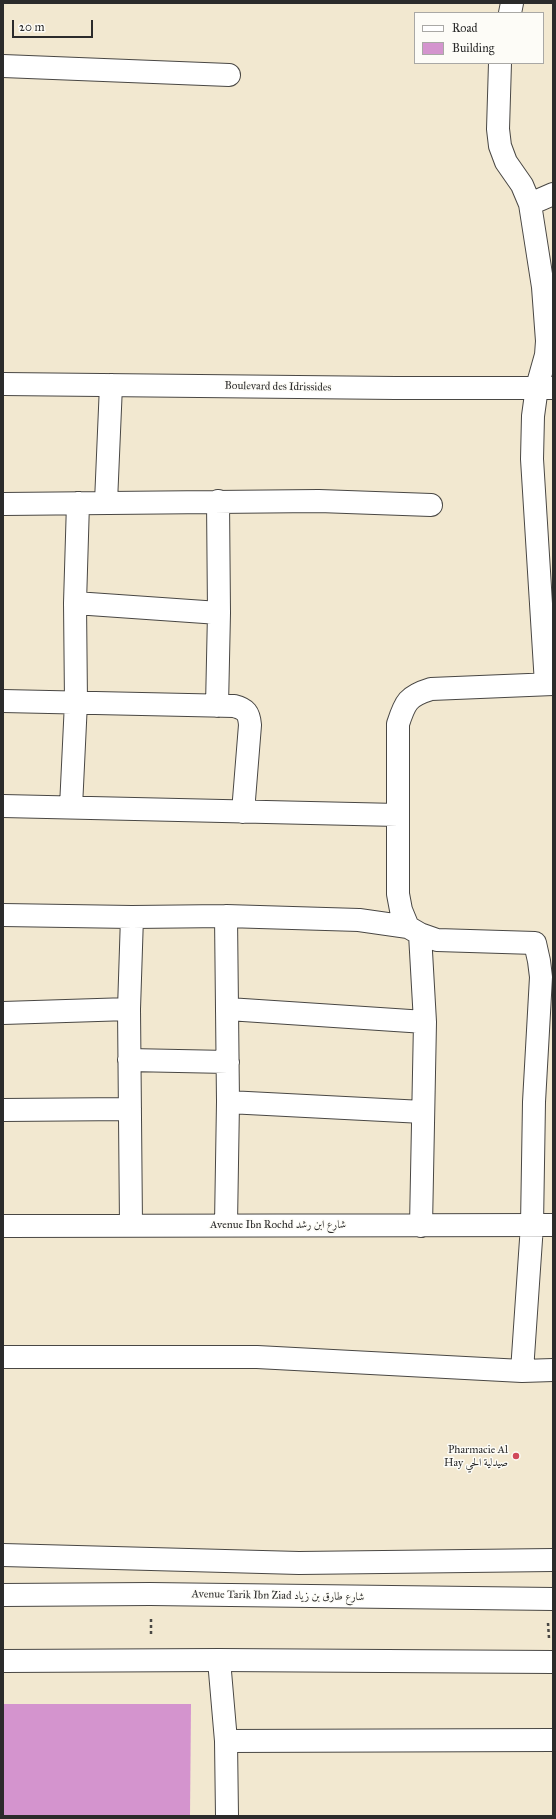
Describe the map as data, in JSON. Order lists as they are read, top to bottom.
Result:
{
  "streets": {
    "street": ["Boulevard des Idrissides", "Avenue Ibn Rochd شارع ابن رشد", "Avenue Tarik Ibn Ziad شارع طارق بن زياد"]
  },
  "places": ["Pharmacie Al Hay صيدلية الحي"],
  "legend": ["Road", "Building"],
  "scale_bar": "20 m"
}
